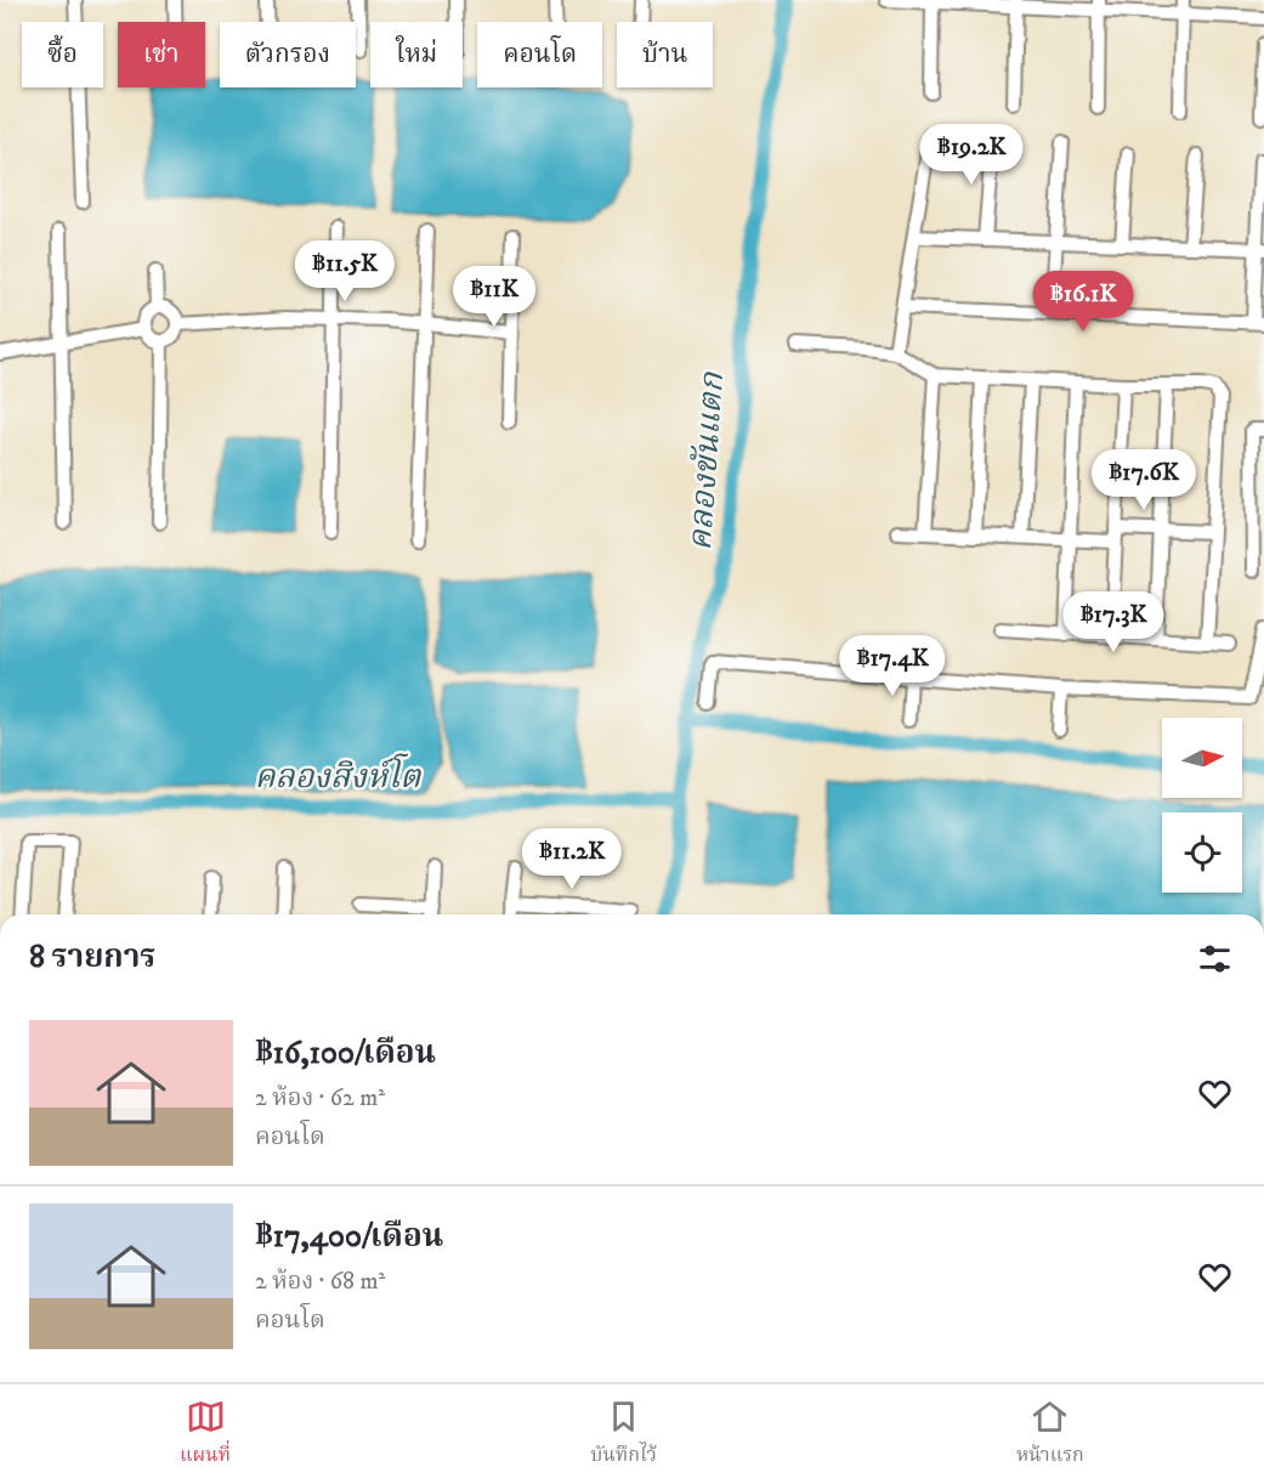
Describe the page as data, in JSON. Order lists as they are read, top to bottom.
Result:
{
  "water": ["คลองขันแตก", "คลองสิงห์โต"],
  "north": "right",
  "page": {
    "chip": [
      "ซื้อ",
      "เช่า",
      "ตัวกรอง",
      "ใหม่",
      "คอนโด",
      "บ้าน"
    ],
    "price": [
      "฿19.2K",
      "฿11.5K",
      "฿11K",
      "฿16.1K",
      "฿17.6K",
      "฿17.3K",
      "฿17.4K",
      "฿11.2K"
    ],
    "heading": "8 รายการ",
    "list": [
      {
        "name": "฿16,100/เดือน",
        "note": "2 ห้อง · 62 m² · คอนโด"
      },
      {
        "name": "฿17,400/เดือน",
        "note": "2 ห้อง · 68 m² · คอนโด"
      }
    ],
    "tabs": ["แผนที่", "บันทึกไว้", "หน้าแรก"]
  }
}
